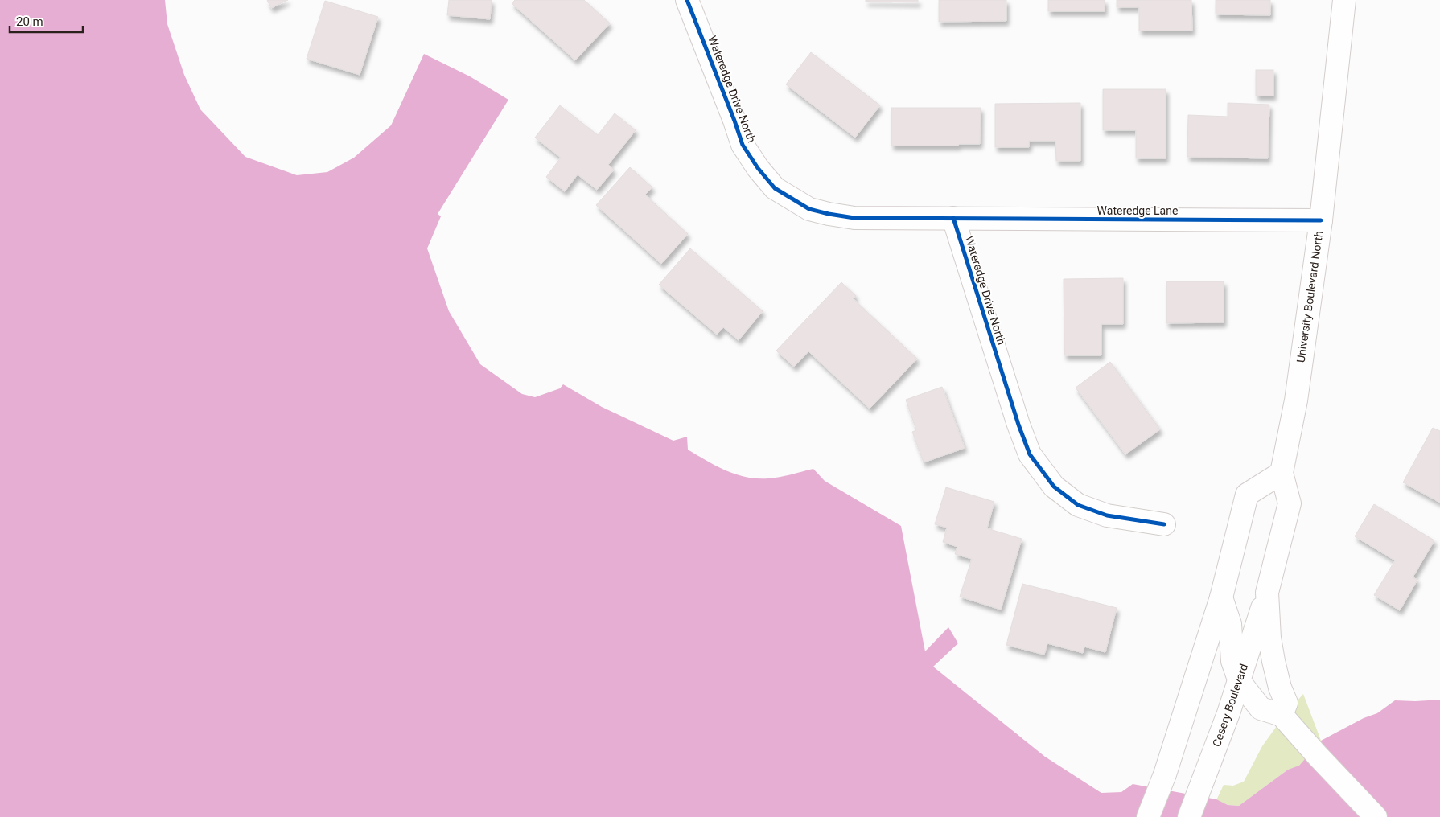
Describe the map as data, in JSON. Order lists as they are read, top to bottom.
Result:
{
  "streets": {
    "main road": [
      "Wateredge Drive North",
      "Wateredge Lane",
      "University Boulevard North",
      "Cesery Boulevard"
    ]
  },
  "crossings": [
    ["Wateredge Drive North", "Wateredge Lane"],
    ["Wateredge Lane", "University Boulevard North"],
    ["University Boulevard North", "Cesery Boulevard"]
  ],
  "scale_bar": "20 m"
}
